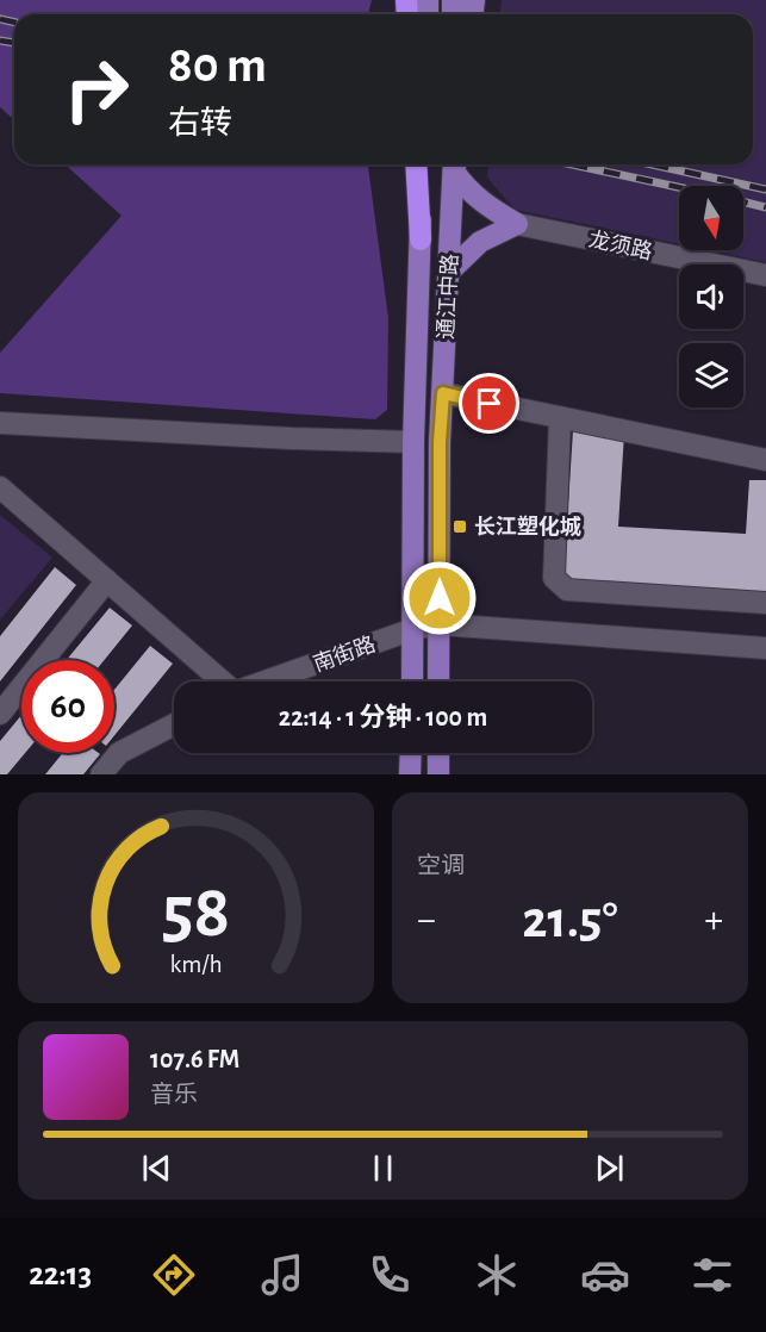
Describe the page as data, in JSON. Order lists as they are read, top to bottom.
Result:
{
  "streets": {
    "main road": ["通江中路"],
    "street": ["龙须路", "南街路"]
  },
  "crossings": [
    ["通江中路", "南街路"]
  ],
  "places": {
    "transit": ["长江塑化城"]
  },
  "north": "bottom",
  "page": {
    "turn": ["80 m", "右转"],
    "limit": "60",
    "trip": "22:14 · 1 分钟 · 100 m",
    "tile": "空调",
    "heat": ["−", "21.5°", "+"],
    "song": ["107.6 FM", "音乐"],
    "tabs": "22:13",
    "gauge": ["58", "km/h"]
  }
}
